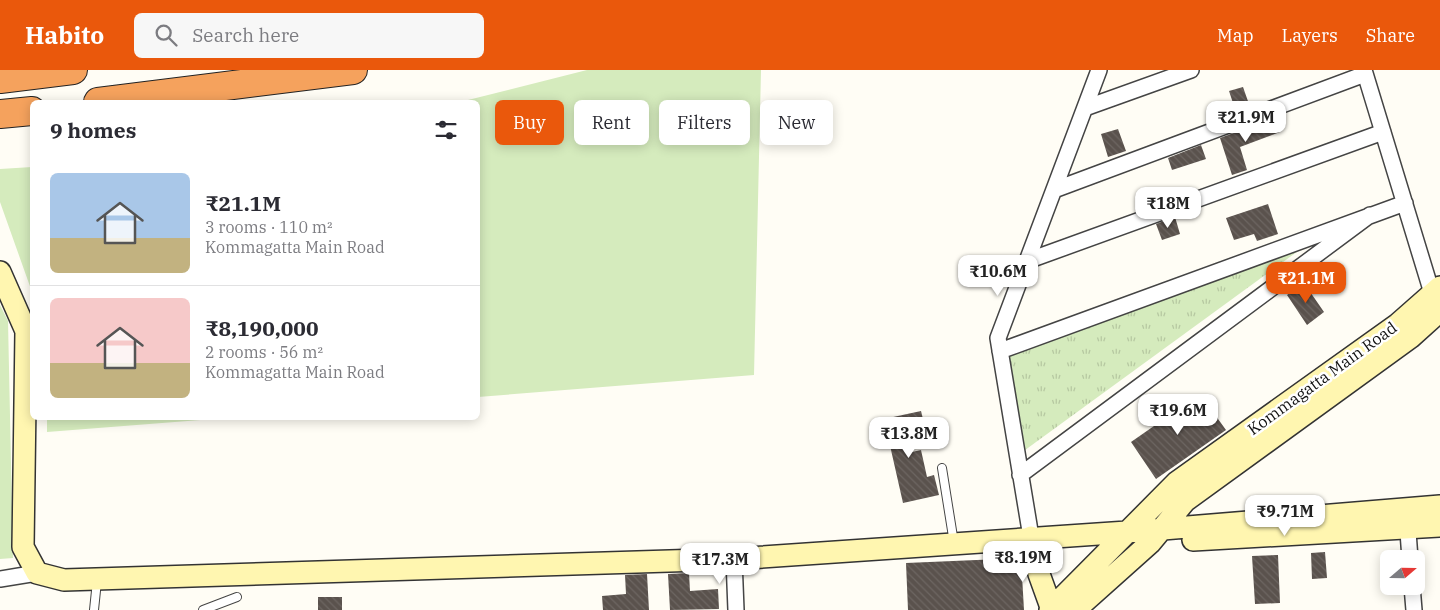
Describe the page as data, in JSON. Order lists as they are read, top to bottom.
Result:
{
  "streets": {
    "street": ["Kommagatta Main Road"]
  },
  "north": "right",
  "page": {
    "header": "Habito",
    "search": "Search here",
    "nav": ["Map", "Layers", "Share"],
    "chip": [
      "Buy",
      "Rent",
      "Filters",
      "New"
    ],
    "heading": "9 homes",
    "price": [
      "₹21.9M",
      "₹18M",
      "₹10.6M",
      "₹21.1M",
      "₹19.6M",
      "₹13.8M",
      "₹9.71M",
      "₹8.19M",
      "₹17.3M"
    ],
    "list": [
      {
        "name": "₹21.1M",
        "note": "3 rooms · 110 m² · Kommagatta Main Road"
      },
      {
        "name": "₹8,190,000",
        "note": "2 rooms · 56 m² · Kommagatta Main Road"
      }
    ]
  }
}
